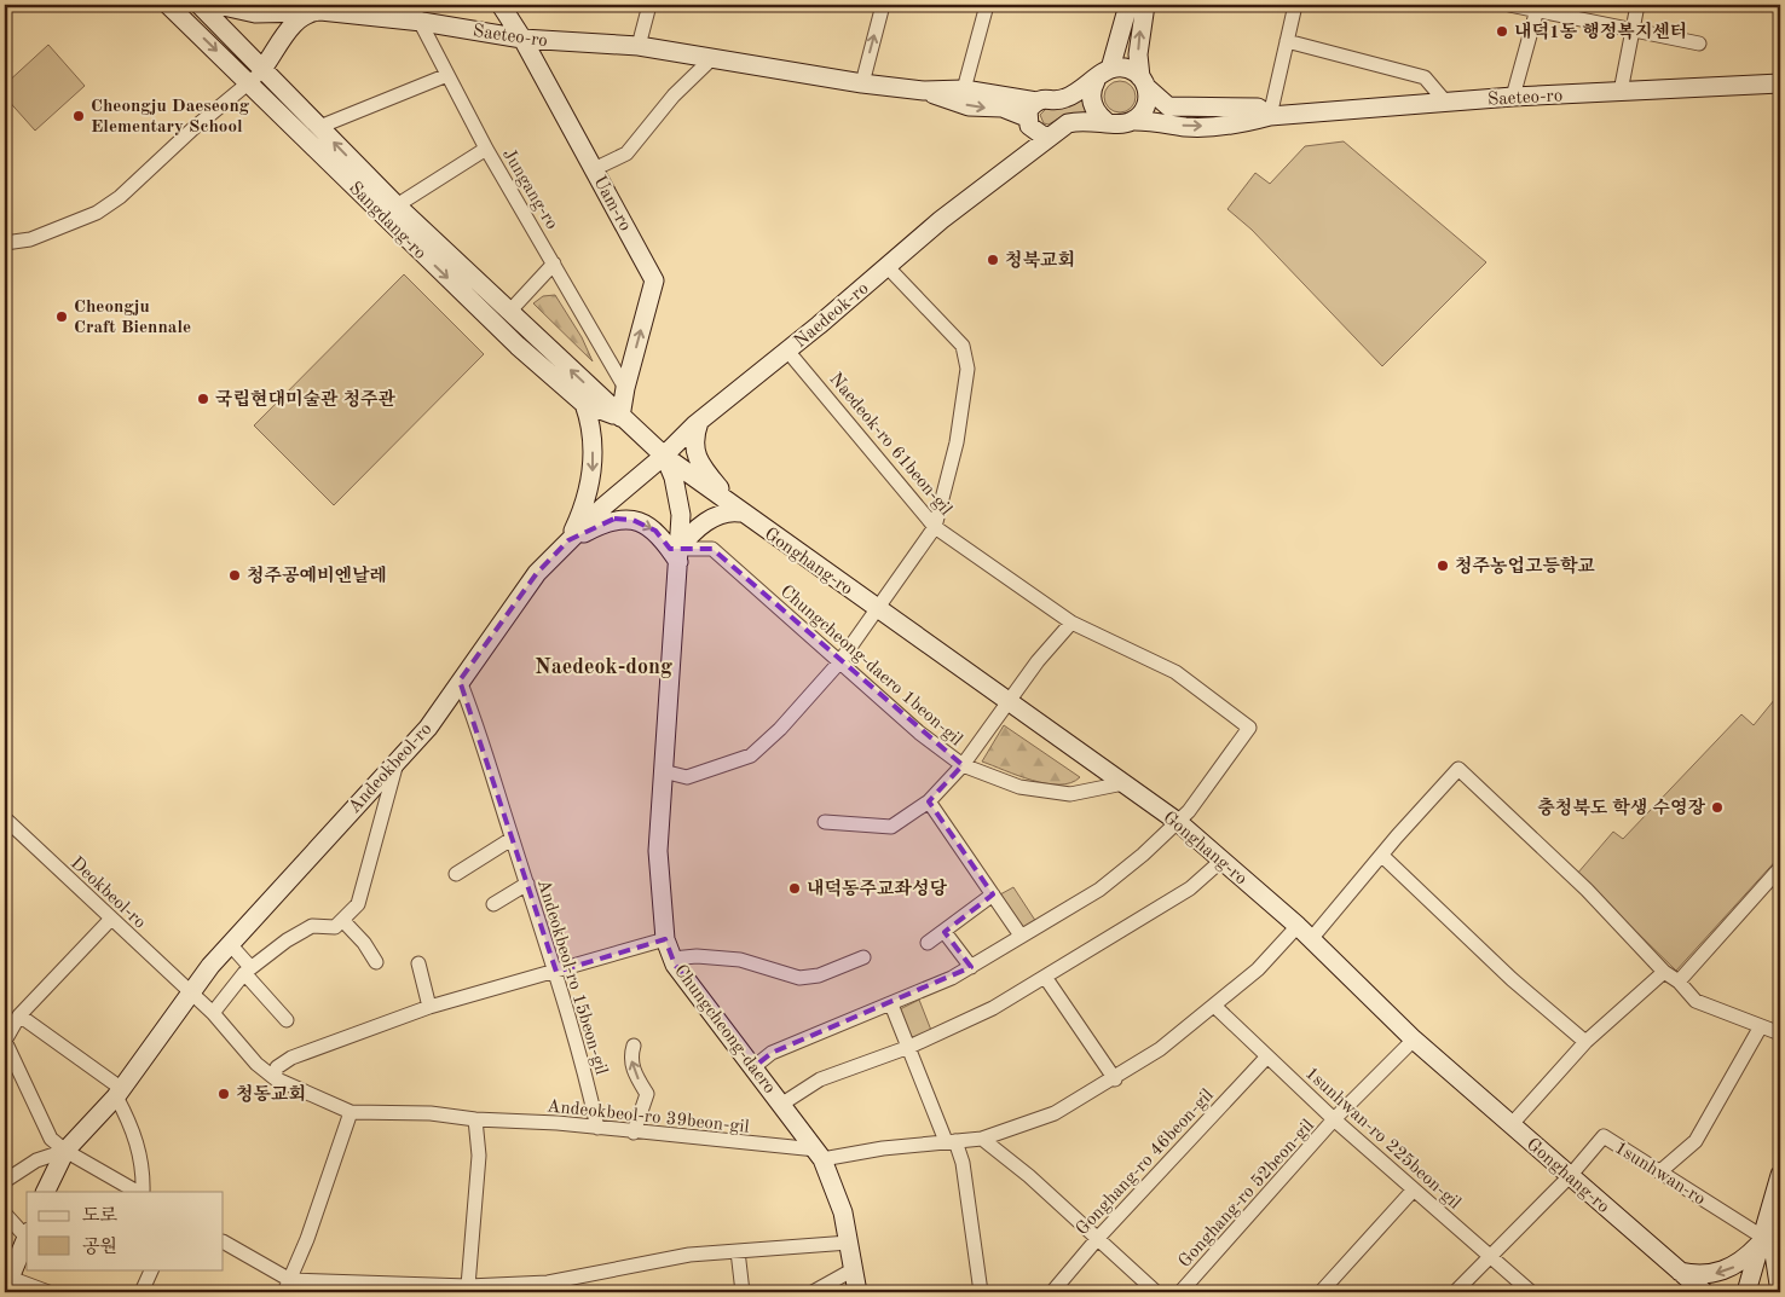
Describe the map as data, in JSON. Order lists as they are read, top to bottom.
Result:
{
  "streets": {
    "street": [
      "Saeteo-ro",
      "Jungang-ro",
      "Uam-ro",
      "Sangdang-ro",
      "Naedeok-ro",
      "Naedeok-ro 61beon-gil",
      "Gonghang-ro",
      "Chungcheong-daero 1beon-gil",
      "Andeokbeol-ro",
      "Deokbeol-ro",
      "Andeokbeol-ro 15beon-gil",
      "Chungcheong-daero",
      "Andeokbeol-ro 39beon-gil",
      "1sunhwan-ro 225beon-gil",
      "Gonghang-ro 46beon-gil",
      "1sunhwan-ro",
      "Gonghang-ro 52beon-gil"
    ]
  },
  "crossings": [
    ["Saeteo-ro", "Jungang-ro"],
    ["Saeteo-ro", "Uam-ro"],
    ["Jungang-ro", "Uam-ro"],
    ["Jungang-ro", "Sangdang-ro"],
    ["Uam-ro", "Sangdang-ro"],
    ["Sangdang-ro", "Naedeok-ro"],
    ["Sangdang-ro", "Gonghang-ro"],
    ["Sangdang-ro", "Andeokbeol-ro"],
    ["Sangdang-ro", "Chungcheong-daero"],
    ["Naedeok-ro", "Naedeok-ro 61beon-gil"],
    ["Naedeok-ro", "Gonghang-ro"],
    ["Naedeok-ro", "Andeokbeol-ro"],
    ["Naedeok-ro", "Chungcheong-daero"],
    ["Naedeok-ro 61beon-gil", "Gonghang-ro"],
    ["Gonghang-ro", "Chungcheong-daero 1beon-gil"],
    ["Gonghang-ro", "Andeokbeol-ro"],
    ["Gonghang-ro", "Chungcheong-daero"],
    ["Gonghang-ro", "Andeokbeol-ro 39beon-gil"],
    ["Gonghang-ro", "1sunhwan-ro"],
    ["Gonghang-ro", "Gonghang-ro 52beon-gil"],
    ["Chungcheong-daero 1beon-gil", "Chungcheong-daero"],
    ["Andeokbeol-ro", "Deokbeol-ro"],
    ["Andeokbeol-ro", "Andeokbeol-ro 15beon-gil"],
    ["Andeokbeol-ro", "Chungcheong-daero"],
    ["Andeokbeol-ro", "Andeokbeol-ro 39beon-gil"],
    ["Deokbeol-ro", "Andeokbeol-ro 39beon-gil"],
    ["Andeokbeol-ro 15beon-gil", "Andeokbeol-ro 39beon-gil"],
    ["Chungcheong-daero", "Andeokbeol-ro 39beon-gil"],
    ["Andeokbeol-ro 39beon-gil", "1sunhwan-ro 225beon-gil"],
    ["1sunhwan-ro 225beon-gil", "Gonghang-ro 46beon-gil"],
    ["1sunhwan-ro 225beon-gil", "Gonghang-ro 52beon-gil"]
  ],
  "one_way": ["Uam-ro"],
  "districts": ["Naedeok-dong"],
  "places": [
    "내덕1동 행정복지센터",
    "Cheongju Daeseong Elementary School",
    "청북교회",
    "Cheongju Craft Biennale",
    "국립현대미술관 청주관",
    "청주농업고등학교",
    "청주공예비엔날레",
    "충청북도 학생 수영장",
    "내덕동주교좌성당",
    "청동교회"
  ],
  "legend": ["도로", "공원"]
}
